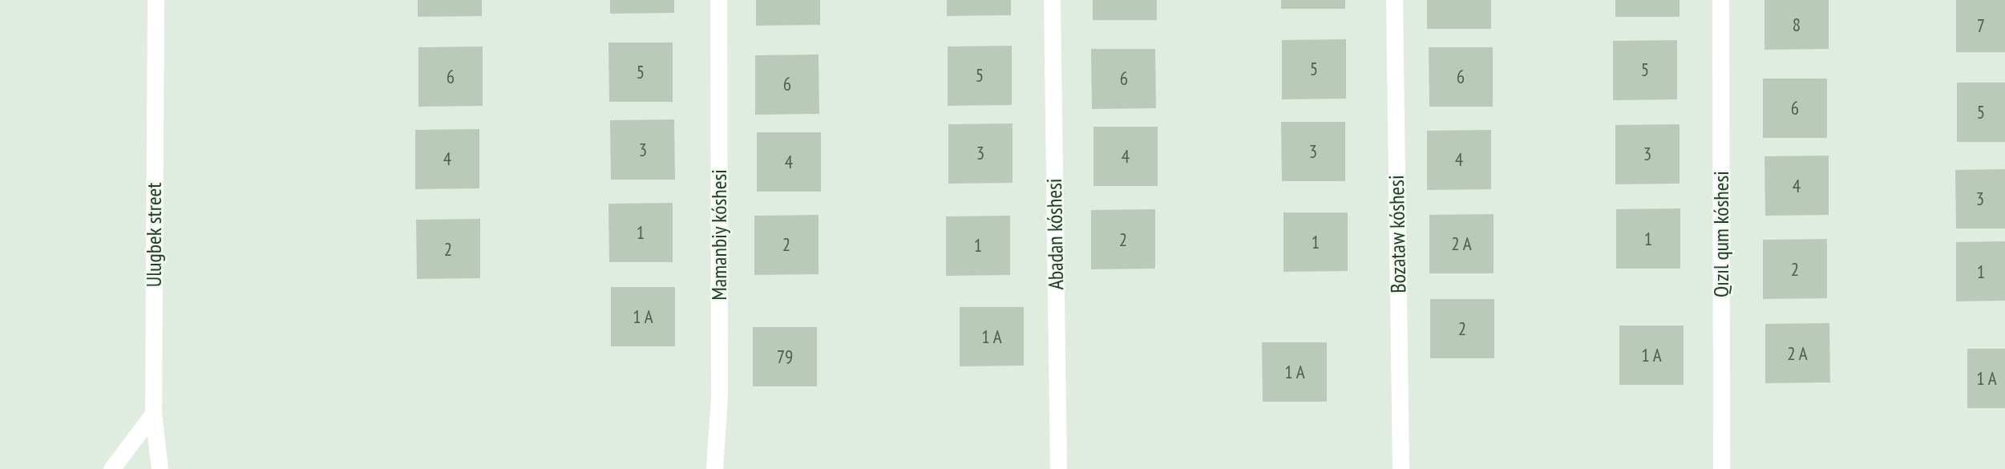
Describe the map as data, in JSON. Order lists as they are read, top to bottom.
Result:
{
  "streets": {
    "street": [
      "Abadan kóshesi",
      "Bozataw kóshesi",
      "Qızıl qum kóshesi",
      "Ulugbek street",
      "Mamanbiy kóshesi"
    ]
  },
  "house_numbers": [
    "8",
    "7",
    "5",
    "5",
    "5",
    "5",
    "6",
    "6",
    "6",
    "6",
    "6",
    "5",
    "3",
    "3",
    "3",
    "3",
    "4",
    "4",
    "4",
    "4",
    "4",
    "3",
    "1",
    "1",
    "2",
    "1",
    "2 А",
    "2",
    "1",
    "2",
    "2",
    "1",
    "1 А",
    "2",
    "1 А",
    "2 А",
    "1 А",
    "79",
    "1 А",
    "1 А"
  ]
}
